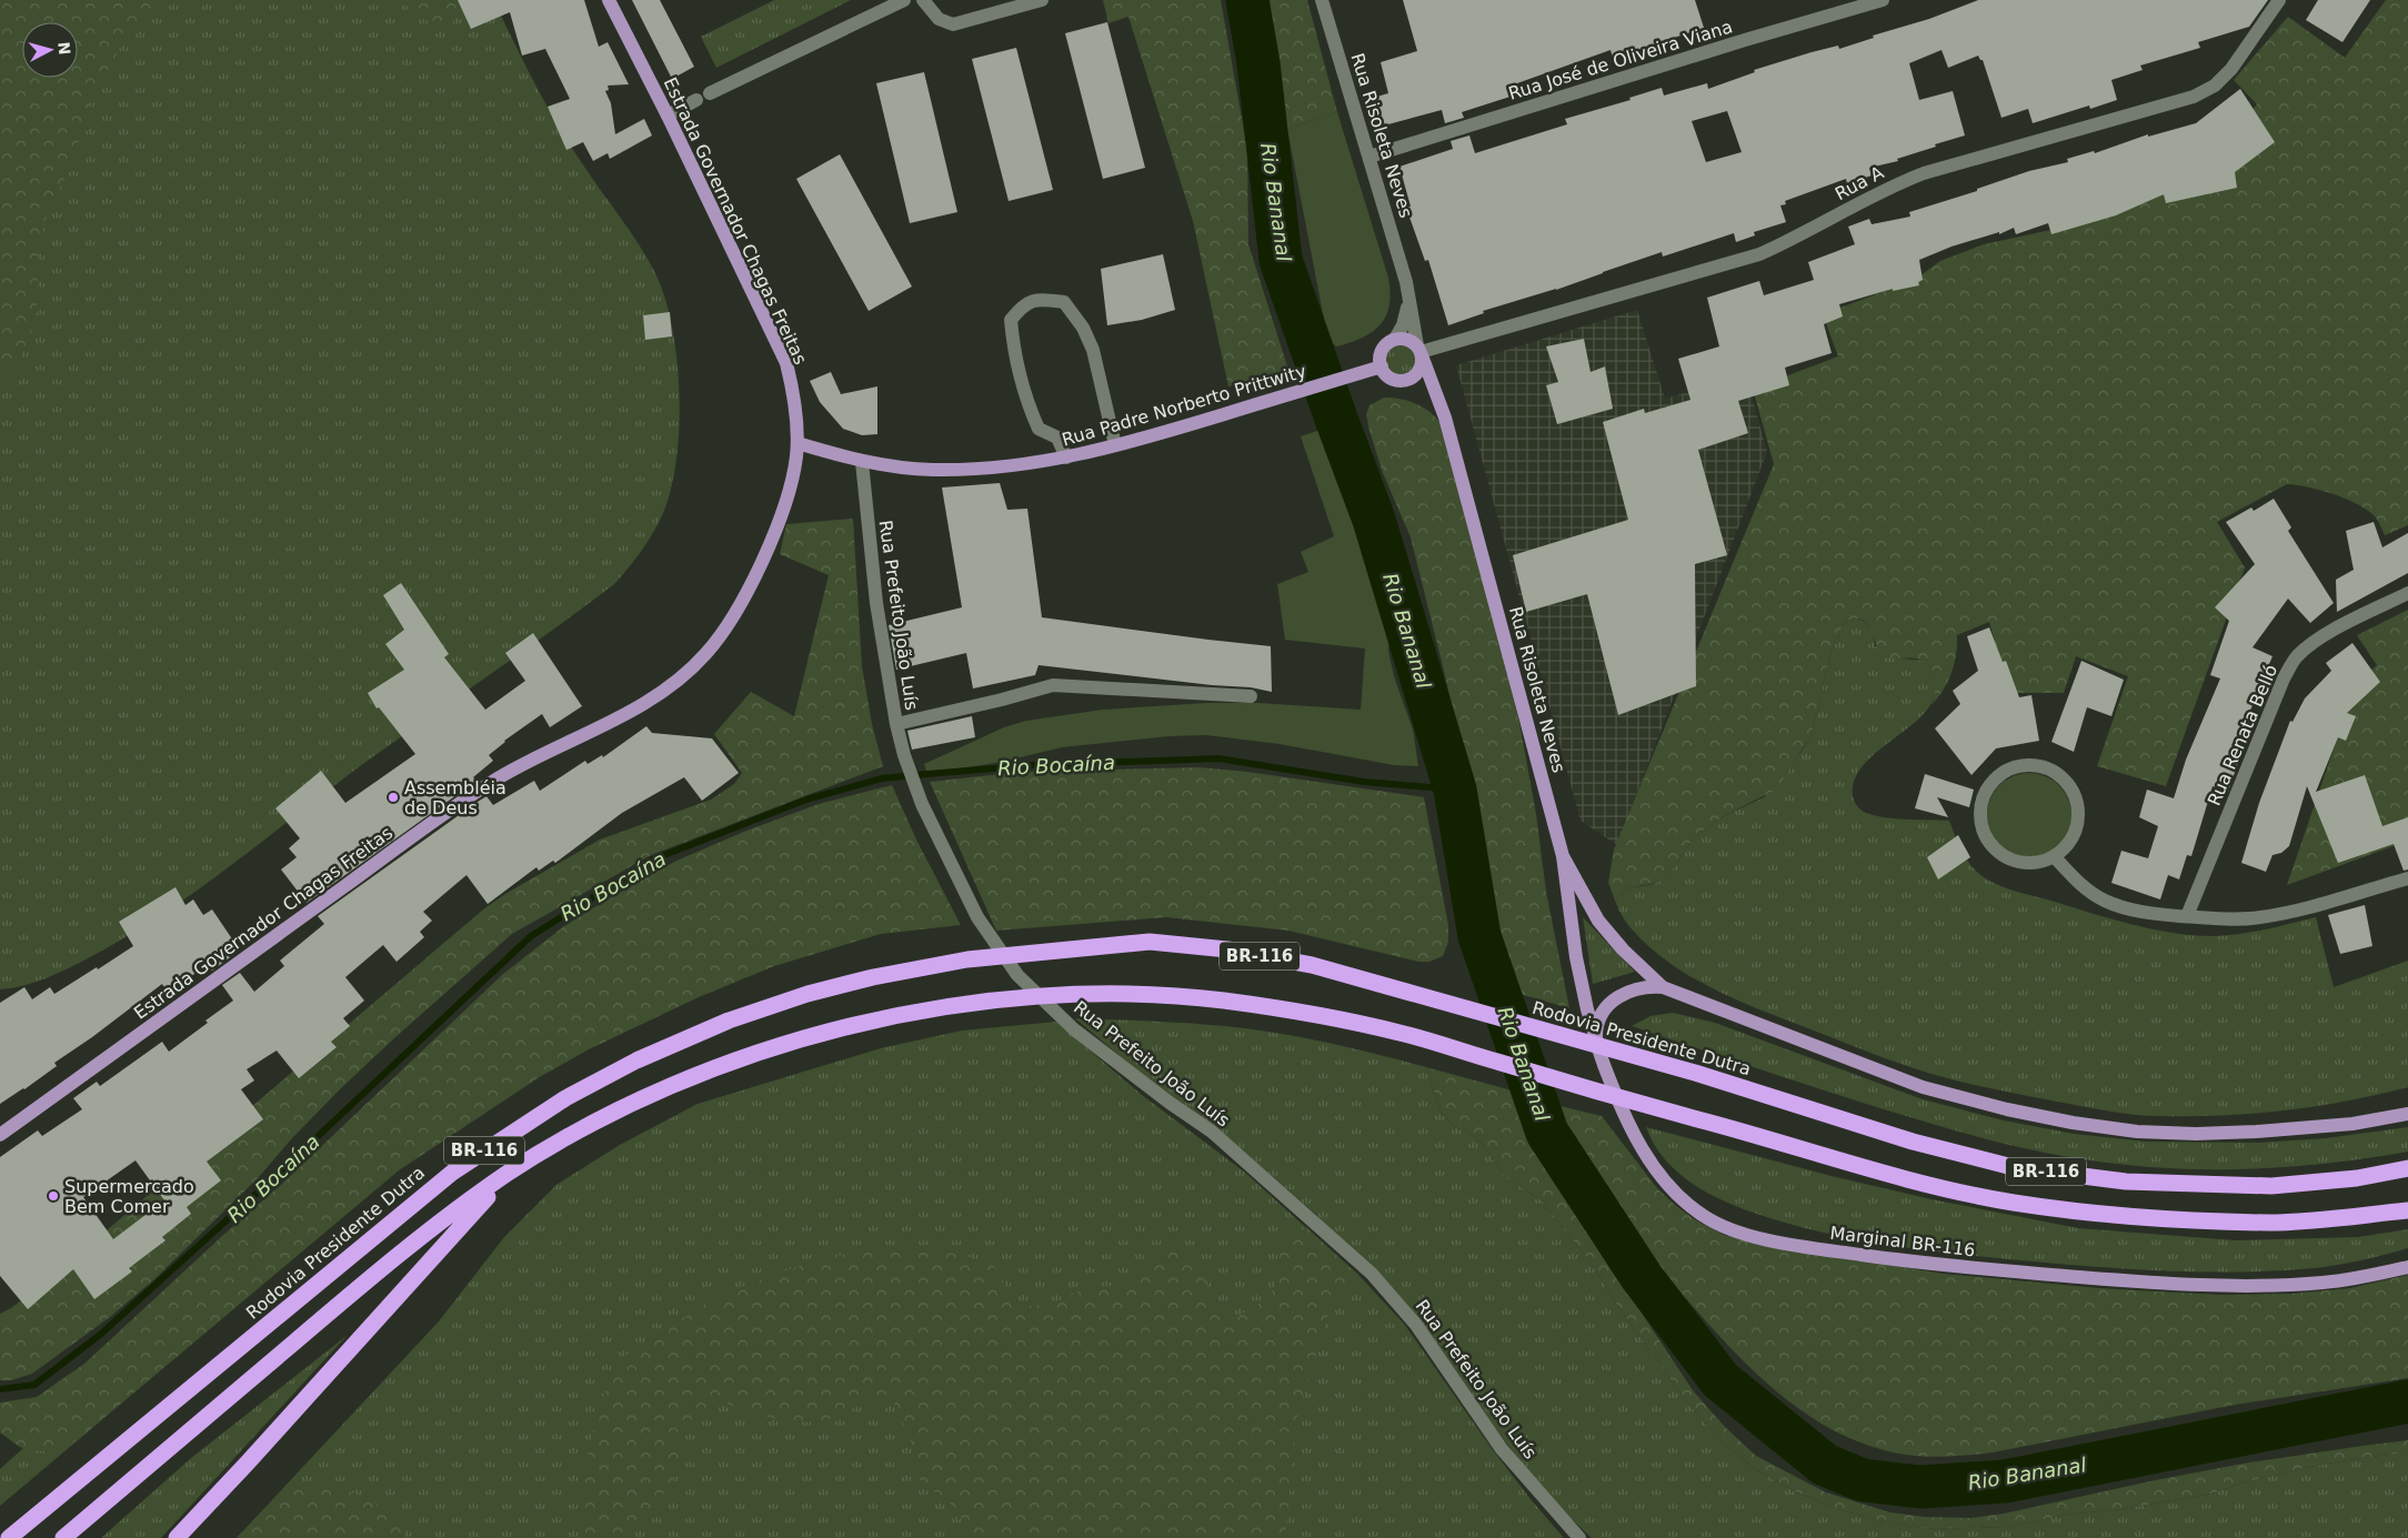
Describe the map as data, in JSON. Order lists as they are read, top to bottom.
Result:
{
  "streets": {
    "highway": ["BR-116", "Rodovia Presidente Dutra"],
    "main road": [
      "Rua Risoleta Neves",
      "Estrada Governador Chagas Freitas",
      "Rua Padre Norberto Prittwity",
      "Marginal BR-116"
    ],
    "street": [
      "Rua José de Oliveira Viana",
      "Rua A",
      "Rua Prefeito João Luís",
      "Rua Renata Belló"
    ]
  },
  "crossings": [
    ["Rua José de Oliveira Viana", "Rua Risoleta Neves"],
    ["Rua Risoleta Neves", "Rua A"],
    ["Rua Risoleta Neves", "Rua Padre Norberto Prittwity"],
    ["Rua Risoleta Neves", "Marginal BR-116"],
    ["Rua A", "Rua Padre Norberto Prittwity"],
    ["Estrada Governador Chagas Freitas", "Rua Padre Norberto Prittwity"],
    ["Rua Padre Norberto Prittwity", "Rua Prefeito João Luís"]
  ],
  "water": ["Rio Bananal", "Rio Bocaína"],
  "places": ["Assembléia de Deus", "Supermercado Bem Comer"],
  "north": "right"
}
